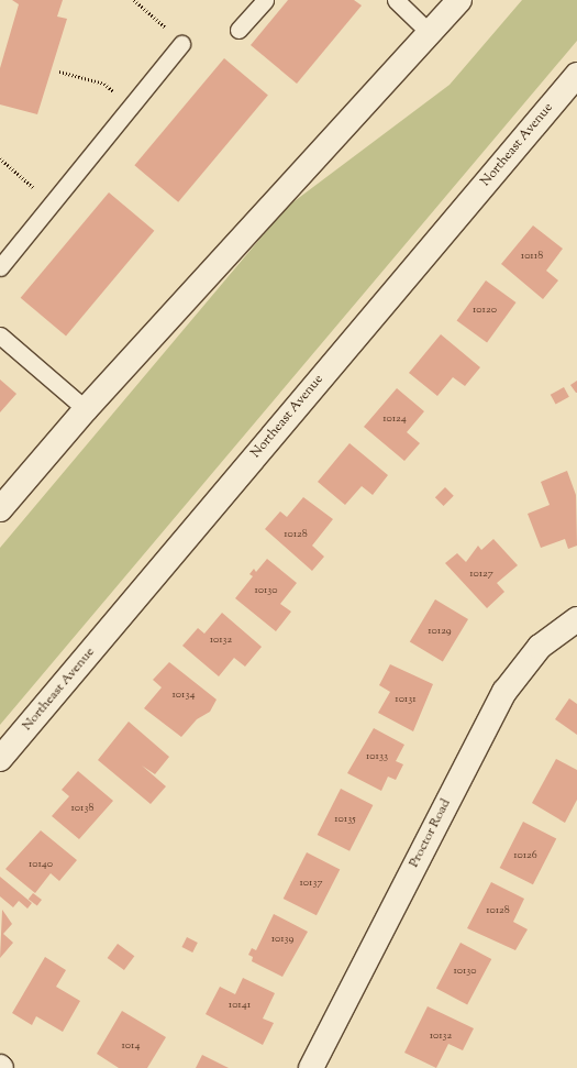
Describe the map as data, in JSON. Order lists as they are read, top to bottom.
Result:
{
  "streets": {
    "street": ["Northeast Avenue", "Proctor Road"]
  },
  "house_numbers": [
    "10118",
    "10120",
    "10124",
    "10128",
    "10127",
    "10130",
    "10129",
    "10132",
    "10134",
    "10131",
    "10133",
    "10138",
    "10135",
    "10126",
    "10140",
    "10137",
    "10128",
    "10139",
    "10130",
    "10141",
    "10132",
    "1014"
  ]
}
